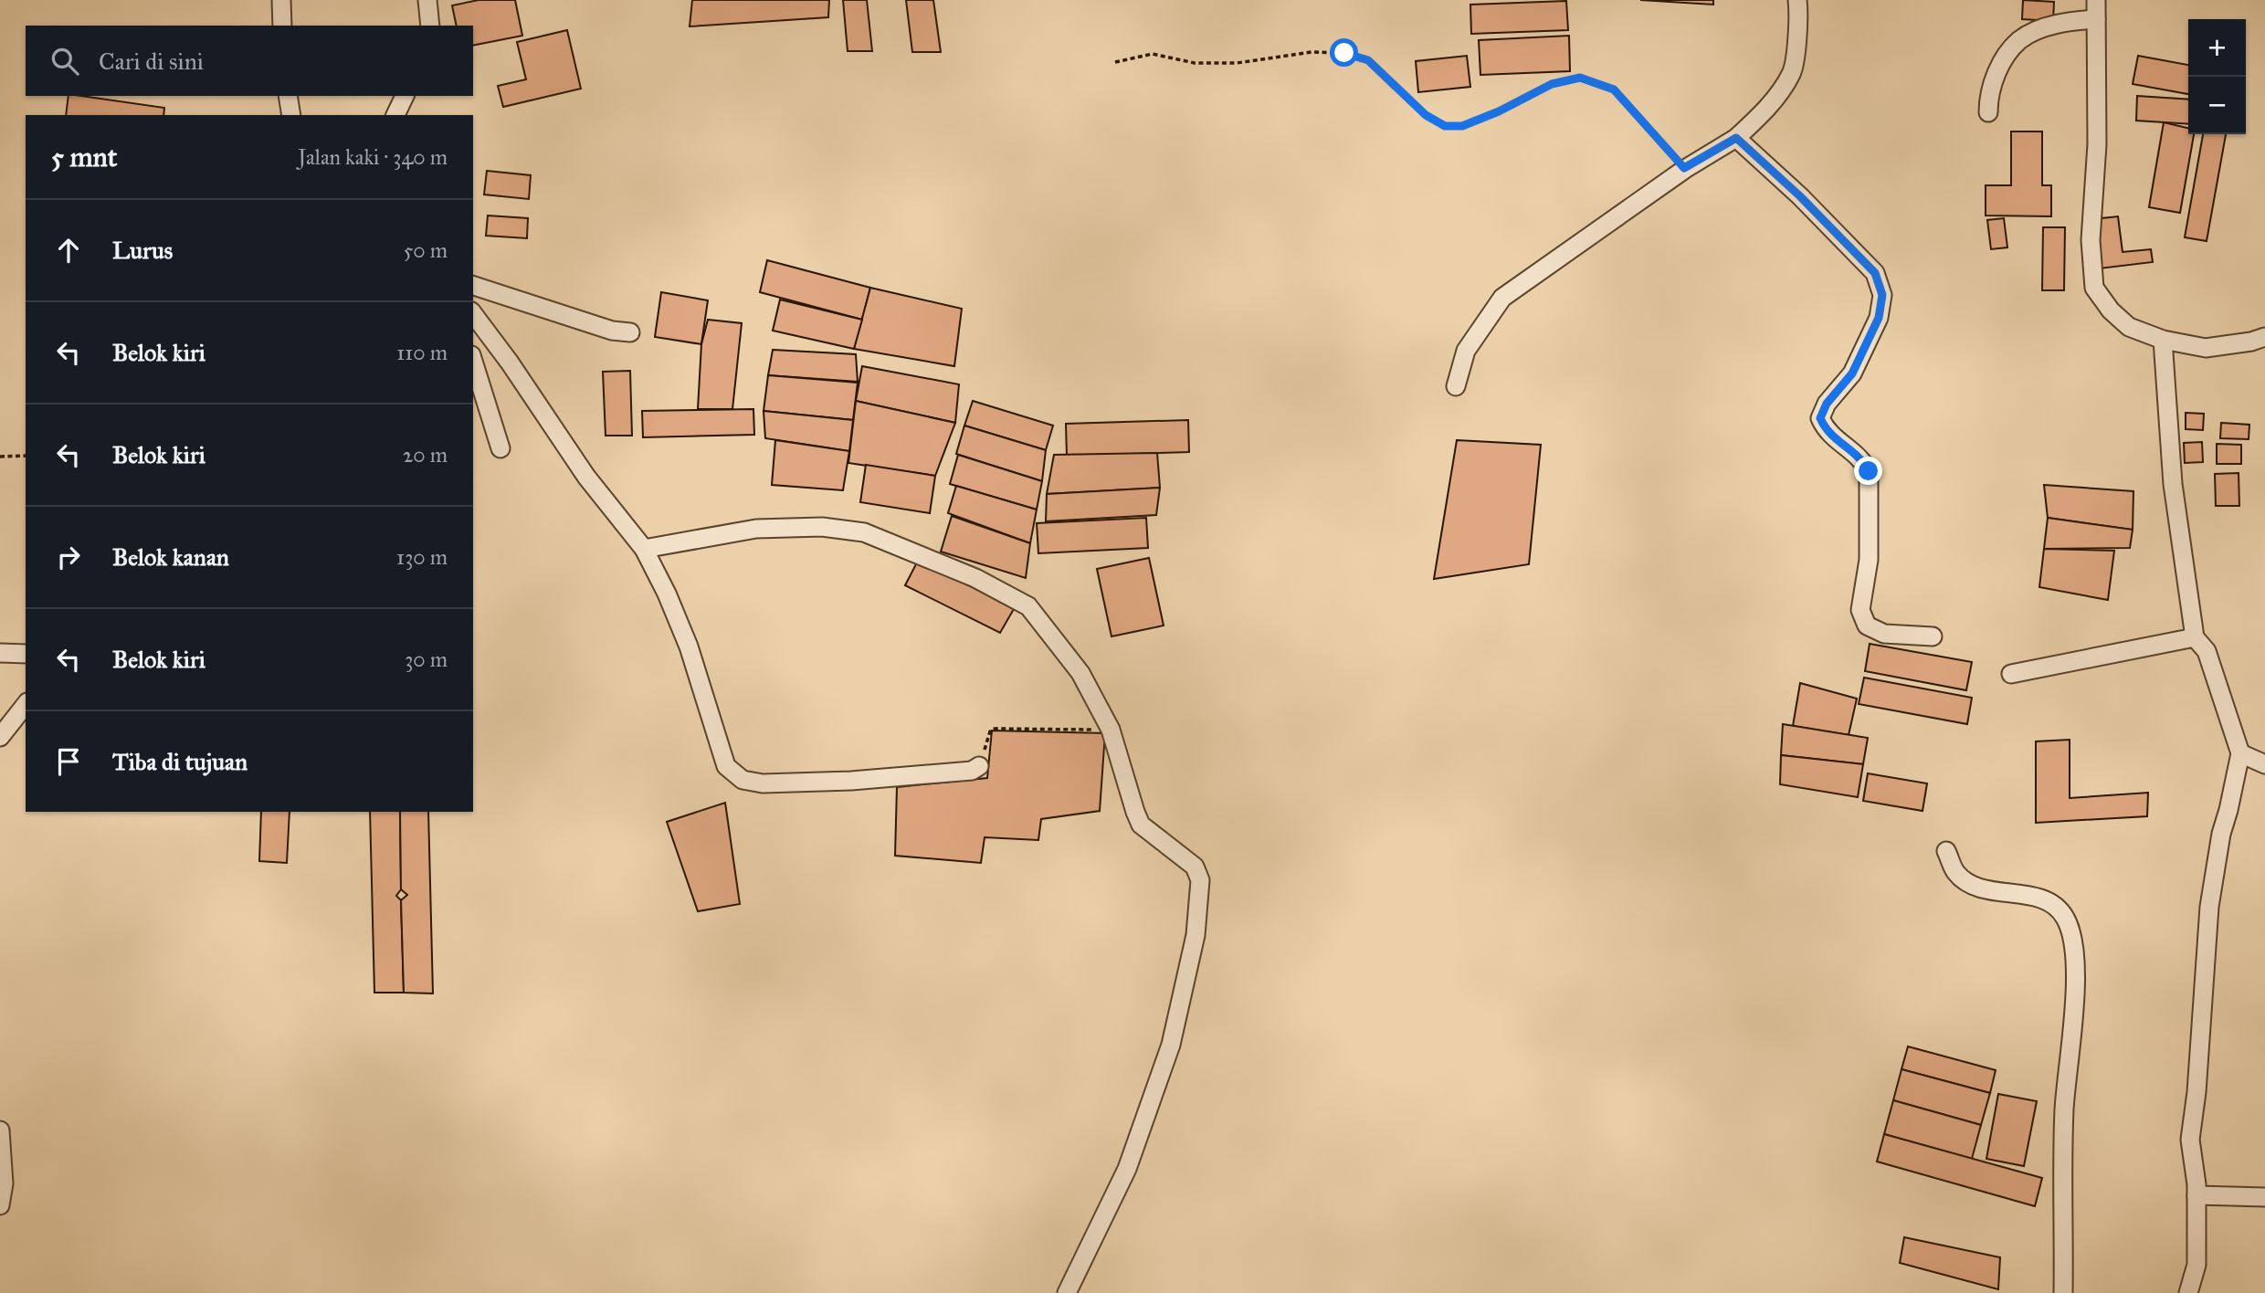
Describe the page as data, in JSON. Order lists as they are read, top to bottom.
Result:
{
  "page": {
    "map_buttons": ["+", "−"],
    "search": "Cari di sini",
    "heading": ["5 mnt", "Jalan kaki · 340 m"],
    "list": [
      ["Lurus", "50 m"],
      ["Belok kiri", "110 m"],
      ["Belok kiri", "20 m"],
      ["Belok kanan", "130 m"],
      ["Belok kiri", "30 m"],
      "Tiba di tujuan"
    ]
  }
}
